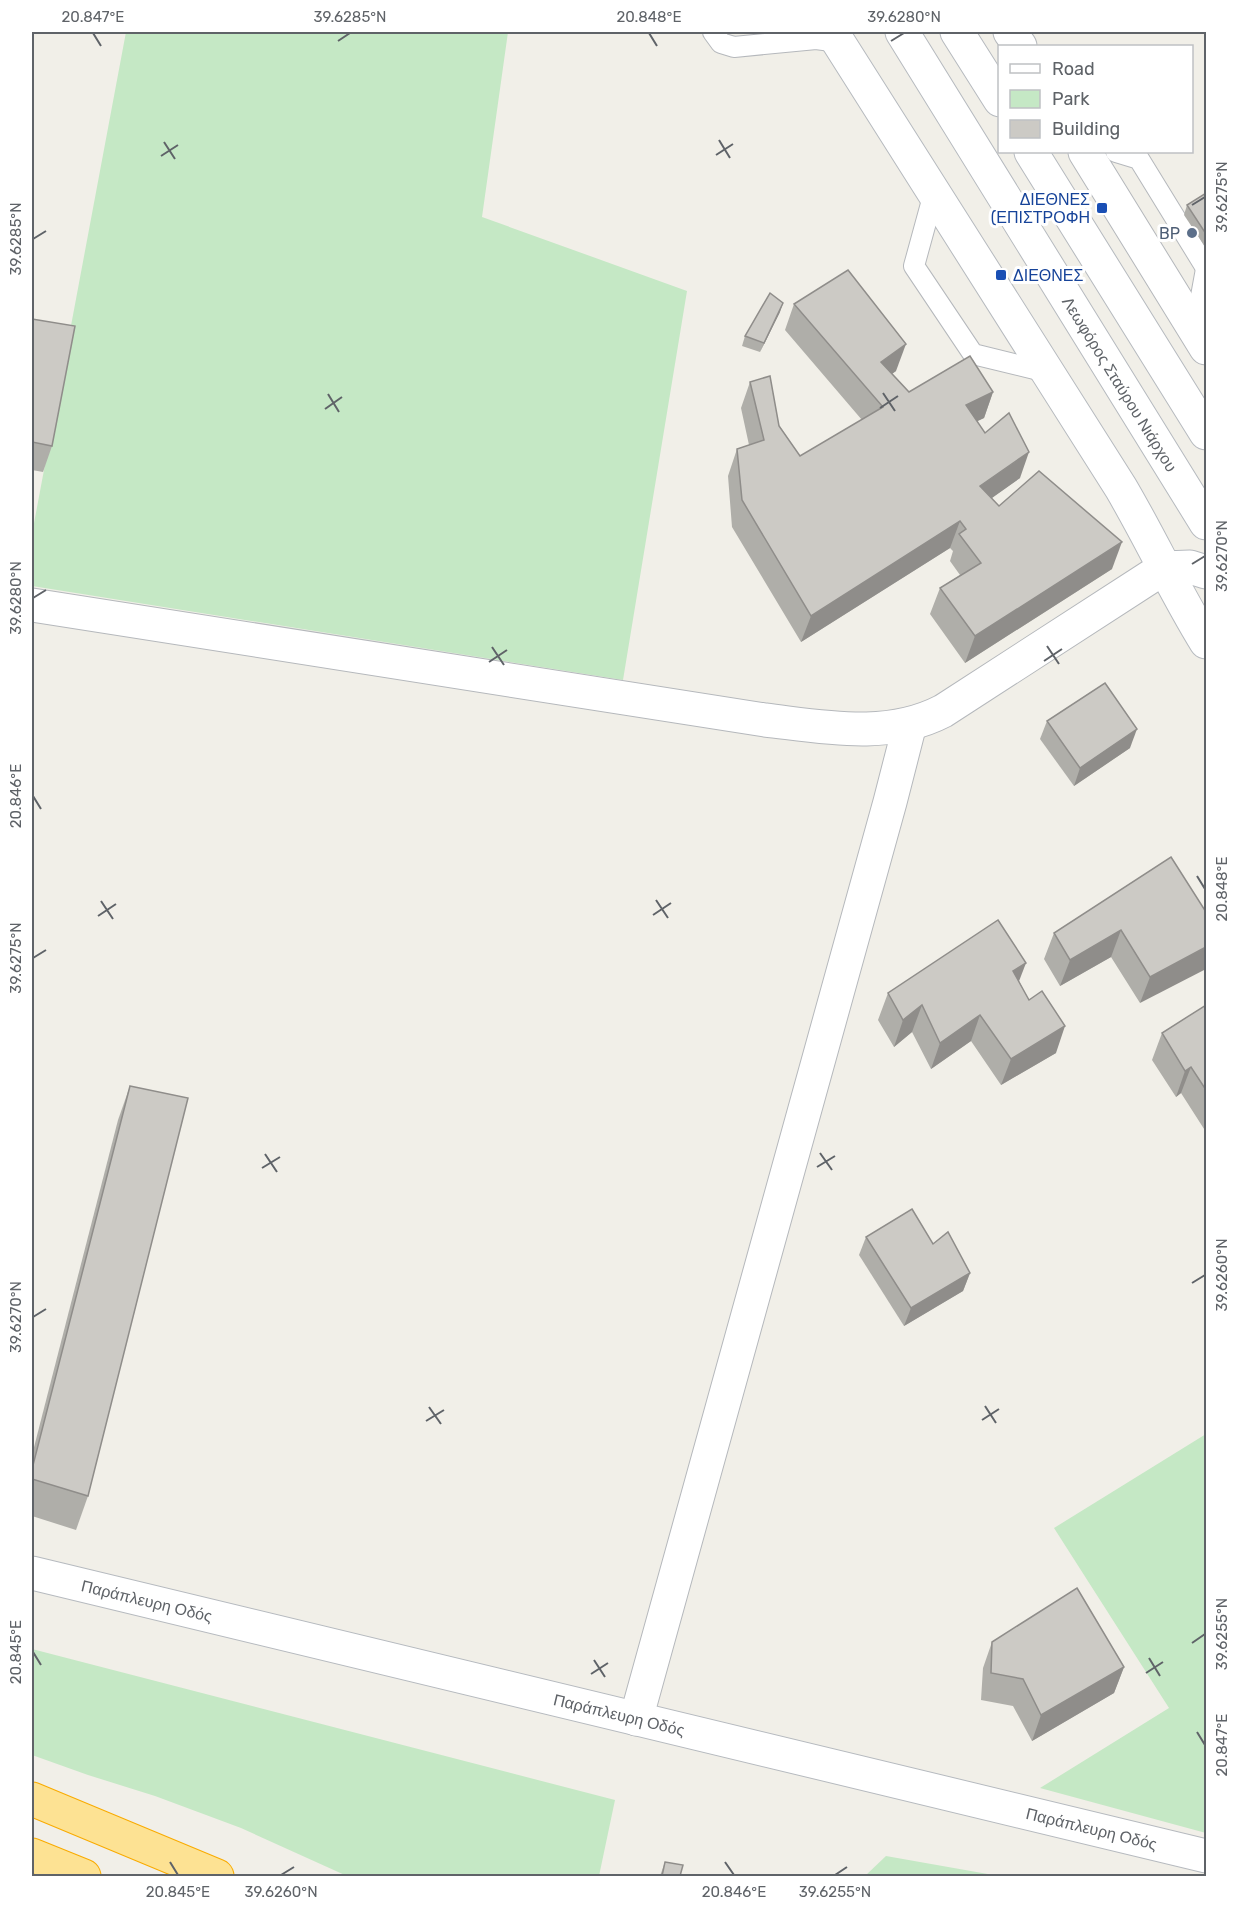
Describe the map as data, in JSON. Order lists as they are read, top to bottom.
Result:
{
  "streets": {
    "street": ["Λεωφόρος Σταύρου Νιάρχου", "Παράπλευρη Οδός"]
  },
  "places": {
    "transit": ["ΔΙΕΘΝΕΣ (ΕΠΙΣΤΡΟΦΗ", "ΔΙΕΘΝΕΣ"],
    "other": ["BP"]
  },
  "legend": ["Road", "Park", "Building"],
  "coordinates": [
    "20.847°E",
    "39.6285°N",
    "20.848°E",
    "39.6280°N",
    "39.6275°N",
    "39.6270°N",
    "20.846°E",
    "39.6260°N",
    "39.6255°N",
    "20.845°E"
  ]
}
